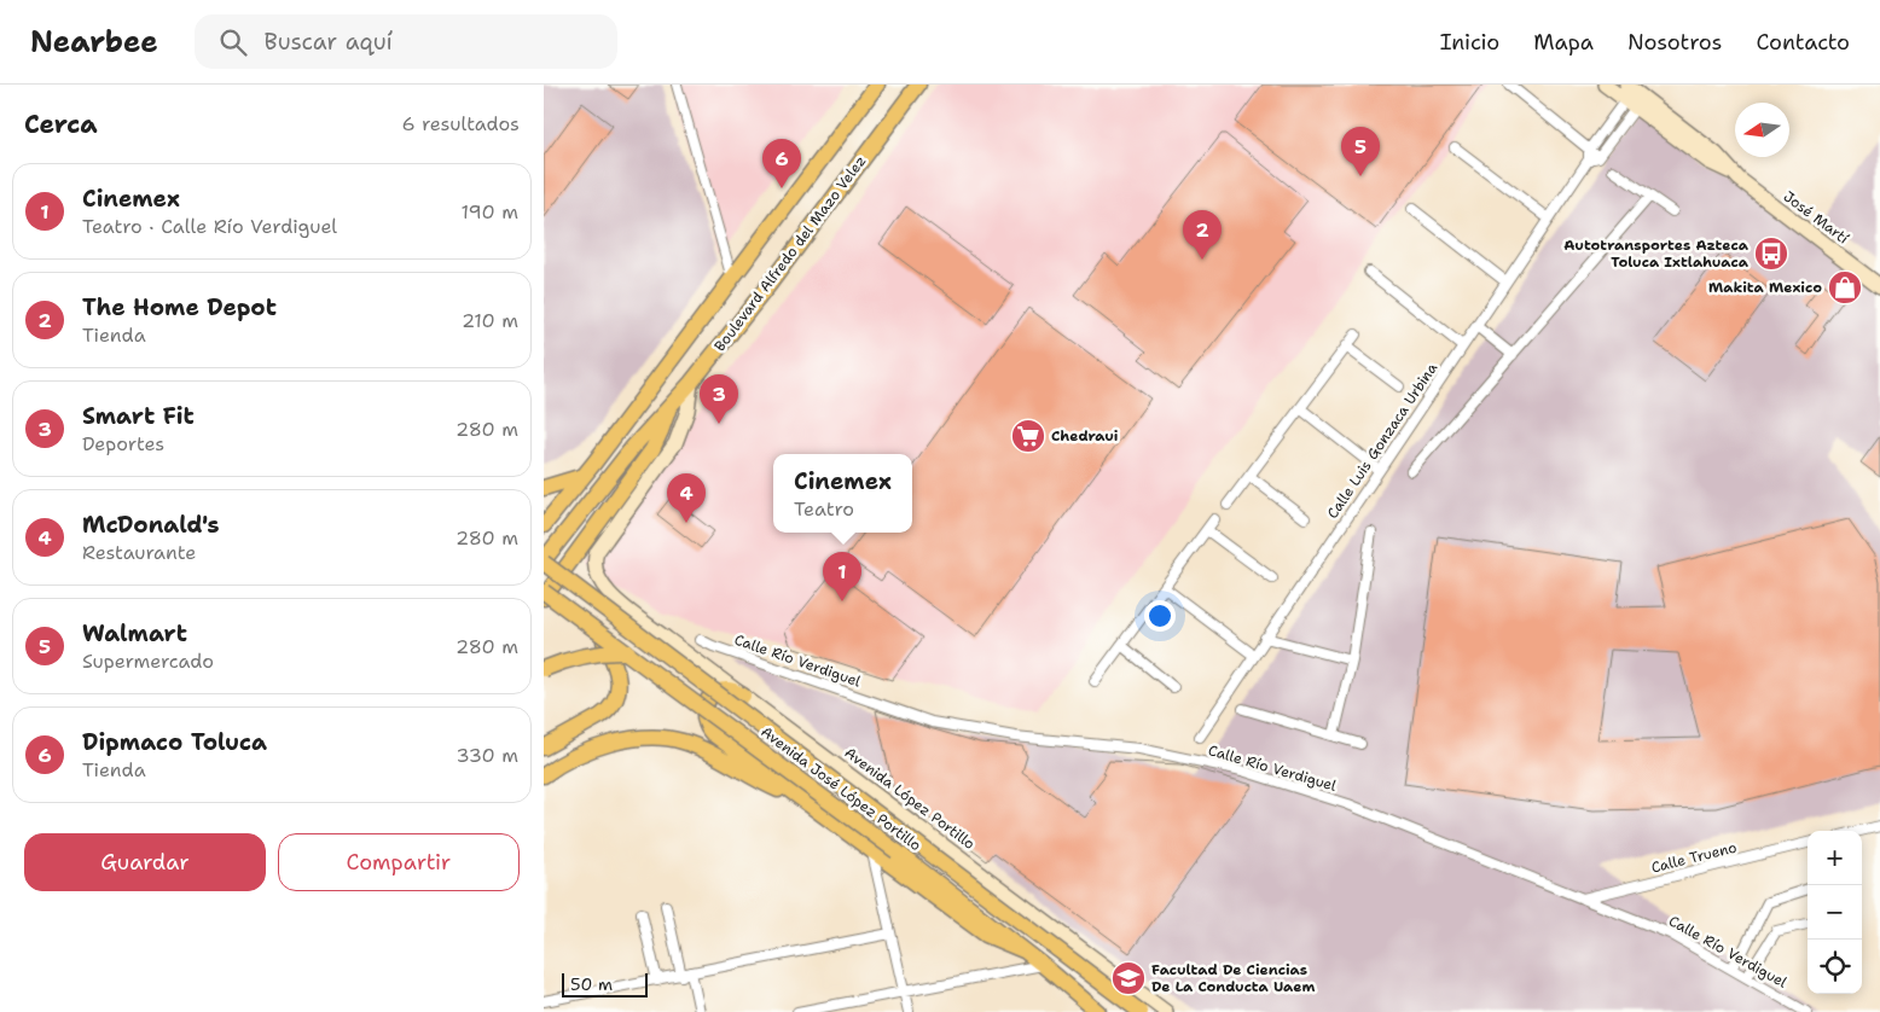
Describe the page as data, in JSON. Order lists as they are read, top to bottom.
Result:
{
  "streets": {
    "main road": ["Boulevard Alfredo del Mazo Velez", "Avenida José López Portillo"],
    "street": [
      "José Martí",
      "Calle Luis Gonzaca Urbina",
      "Calle Río Verdiguel",
      "Avenida López Portillo",
      "Calle Trueno"
    ]
  },
  "crossings": [
    ["José Martí", "Calle Luis Gonzaca Urbina"],
    ["Boulevard Alfredo del Mazo Velez", "Avenida José López Portillo"],
    ["Boulevard Alfredo del Mazo Velez", "Avenida López Portillo"],
    ["Calle Río Verdiguel", "Calle Trueno"]
  ],
  "places": {
    "bus stop": ["Autotransportes Azteca Toluca Ixtlahuaca"],
    "shop": ["Makita Mexico"],
    "supermarket": ["Chedraui"],
    "school or university": ["Facultad De Ciencias De La Conducta Uaem"]
  },
  "scale_bar": "50 m",
  "north": "left",
  "page": {
    "header": "Nearbee",
    "search": "Buscar aquí",
    "nav": [
      "Inicio",
      "Mapa",
      "Nosotros",
      "Contacto"
    ],
    "heading": ["Cerca", "6 resultados"],
    "pins": [
      "5",
      "6",
      "2",
      "3",
      "4",
      "1"
    ],
    "list": [
      {
        "mark": "1",
        "name": "Cinemex",
        "note": "Teatro · Calle Río Verdiguel",
        "value": "190 m"
      },
      {
        "mark": "2",
        "name": "The Home Depot",
        "note": "Tienda",
        "value": "210 m"
      },
      {
        "mark": "3",
        "name": "Smart Fit",
        "note": "Deportes",
        "value": "280 m"
      },
      {
        "mark": "4",
        "name": "McDonald's",
        "note": "Restaurante",
        "value": "280 m"
      },
      {
        "mark": "5",
        "name": "Walmart",
        "note": "Supermercado",
        "value": "280 m"
      },
      {
        "mark": "6",
        "name": "Dipmaco Toluca",
        "note": "Tienda",
        "value": "330 m"
      }
    ],
    "popup": ["Cinemex", "Teatro"],
    "buttons": ["Guardar", "Compartir"],
    "map_buttons": ["+", "−"],
    "scale": "50 m"
  }
}
